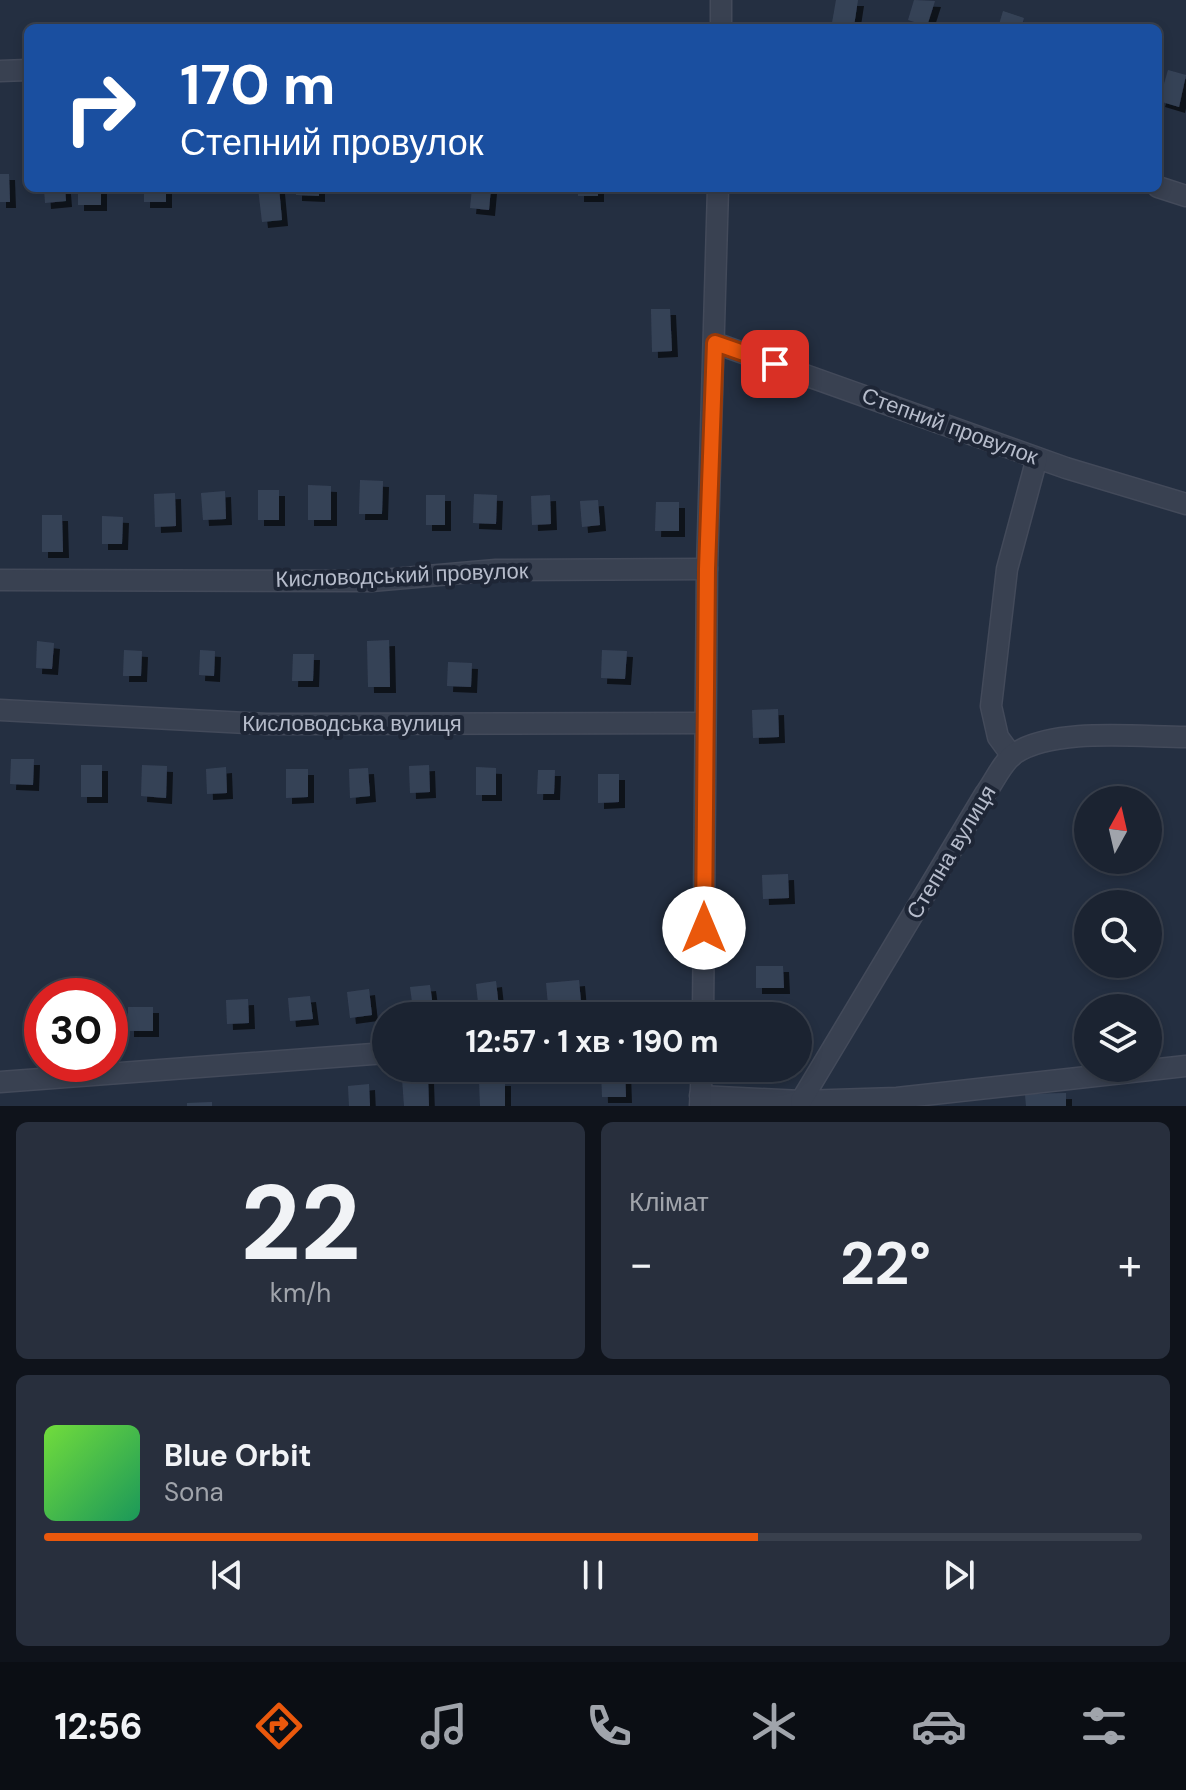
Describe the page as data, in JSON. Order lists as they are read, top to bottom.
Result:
{
  "streets": {
    "street": [
      "Степний провулок",
      "Кисловодський провулок",
      "Кисловодська вулиця",
      "Степна вулиця"
    ]
  },
  "north": "top",
  "page": {
    "turn": ["170 m", "Степний провулок"],
    "limit": "30",
    "trip": "12:57 · 1 хв · 190 m",
    "tile": [
      ["22", "km/h"],
      "Клімат"
    ],
    "heat": ["−", "22°", "+"],
    "song": ["Blue Orbit", "Sona"],
    "tabs": "12:56"
  }
}
